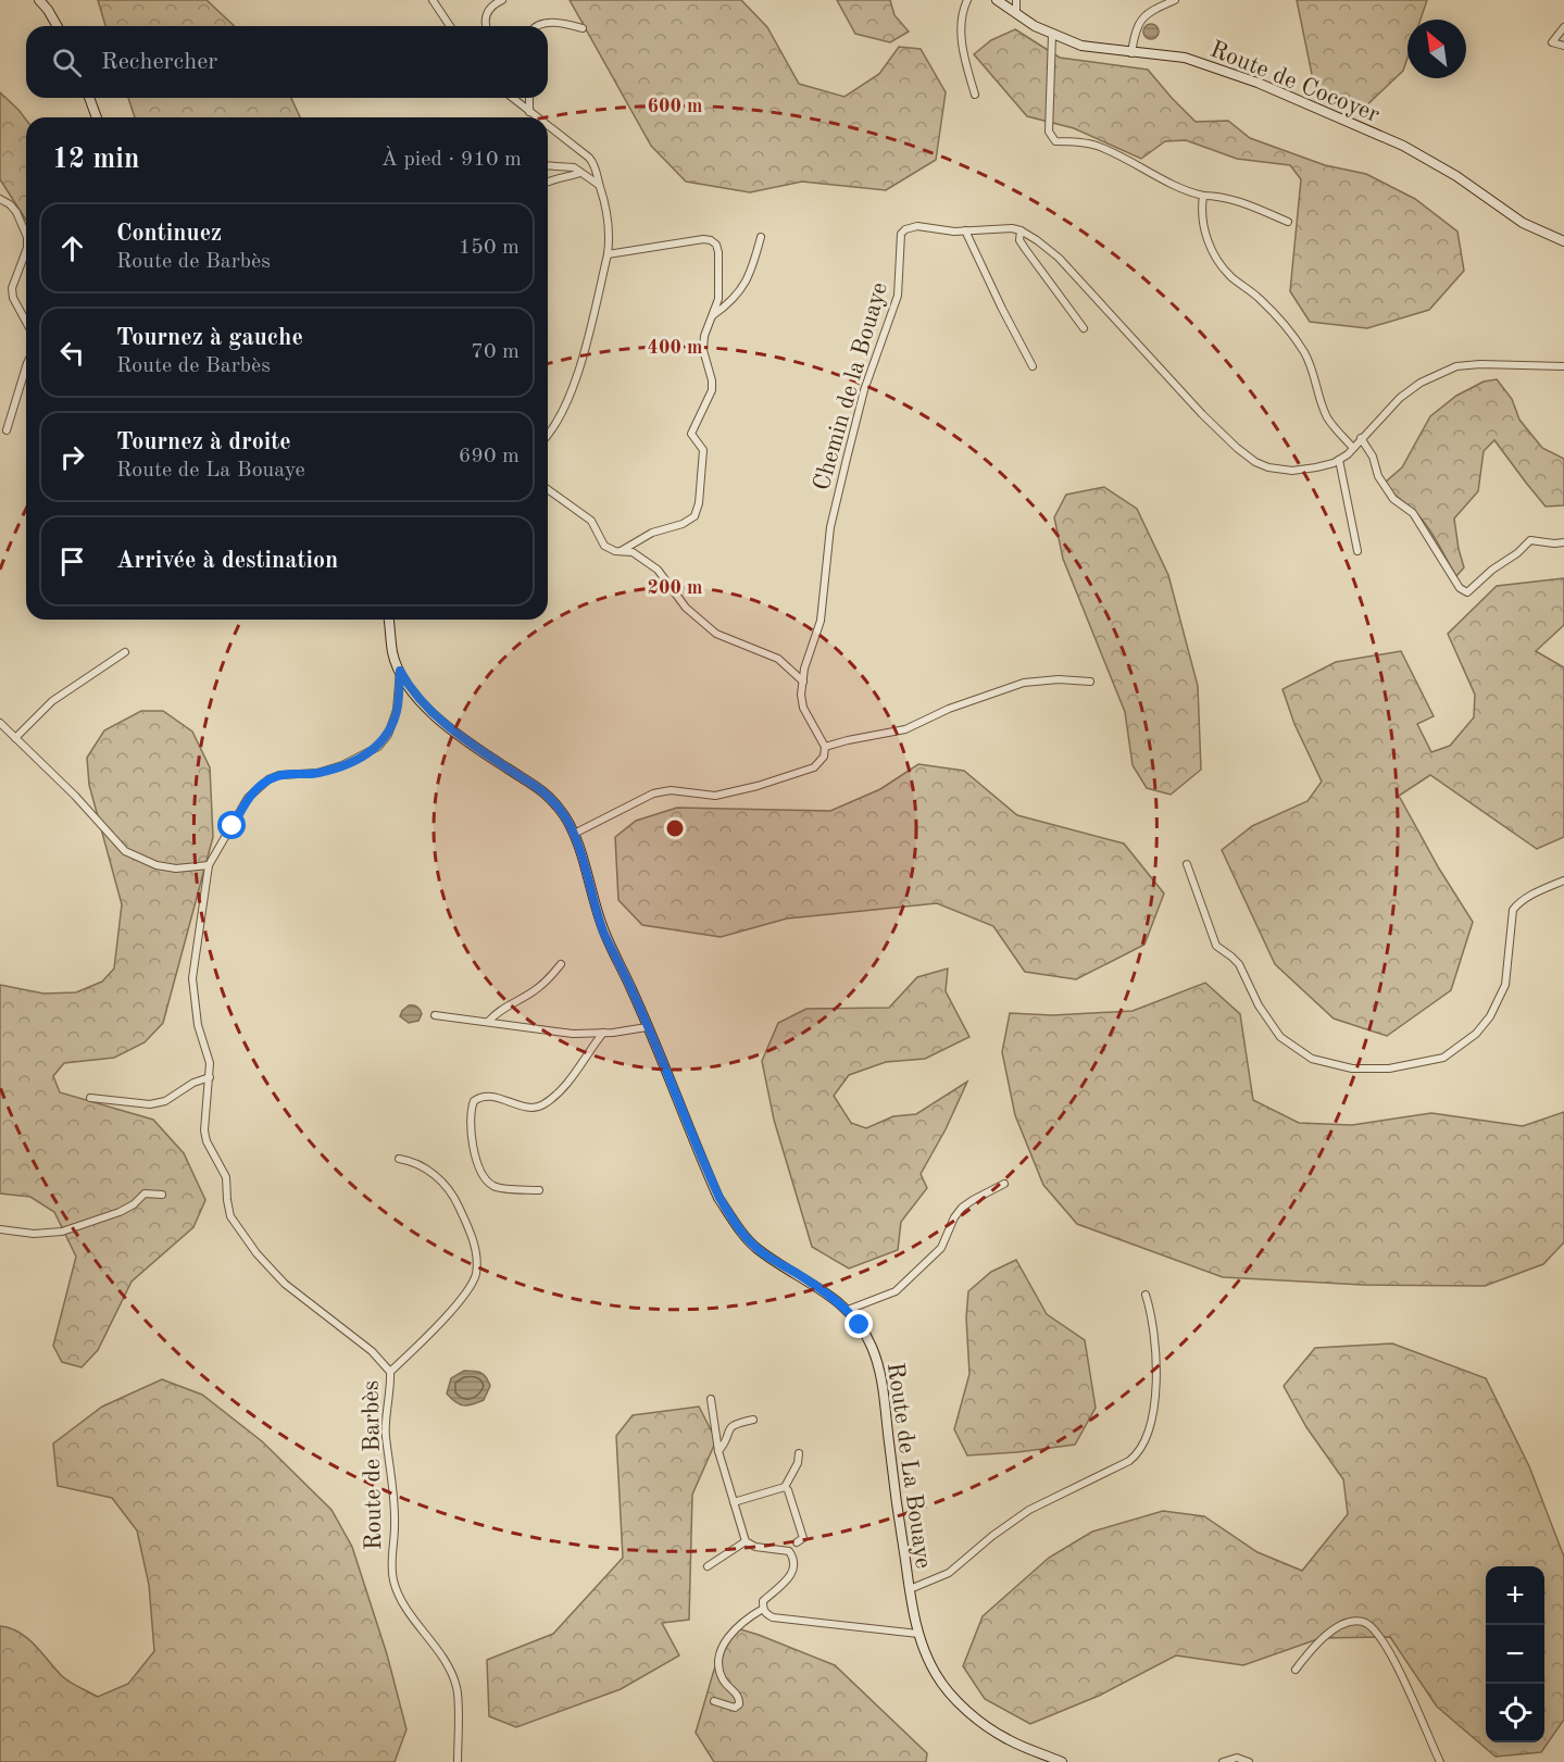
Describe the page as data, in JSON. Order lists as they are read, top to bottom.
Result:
{
  "streets": {
    "main road": ["Route de Cocoyer", "Route de La Bouaye"],
    "street": ["Chemin de la Bouaye", "Route de Barbès"]
  },
  "crossings": [
    ["Route de Barbès", "Route de La Bouaye"]
  ],
  "north": "top left",
  "page": {
    "search": "Rechercher",
    "heading": ["12 min", "À pied · 910 m"],
    "list": [
      ["Continuez", "Route de Barbès", "150 m"],
      ["Tournez à gauche", "Route de Barbès", "70 m"],
      ["Tournez à droite", "Route de La Bouaye", "690 m"],
      "Arrivée à destination"
    ],
    "map_buttons": ["+", "−"]
  },
  "rings": ["600 m", "400 m", "200 m"]
}
